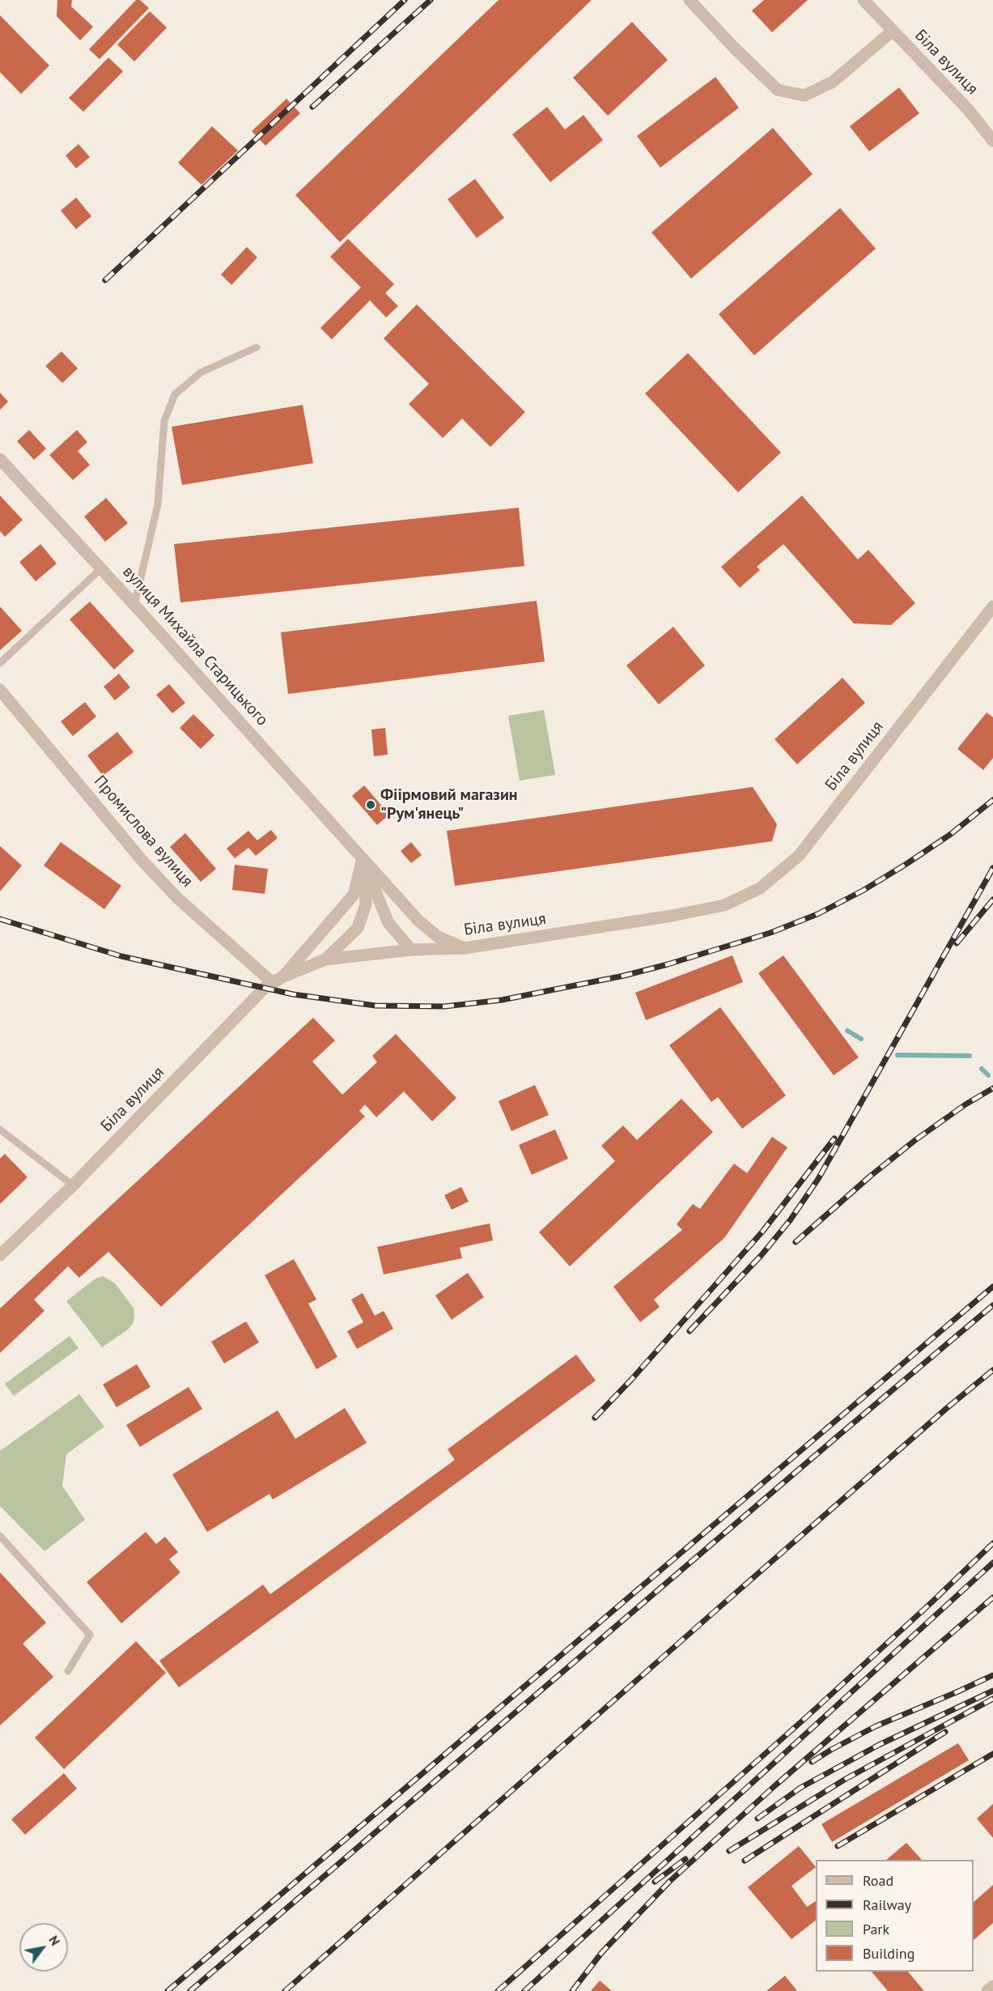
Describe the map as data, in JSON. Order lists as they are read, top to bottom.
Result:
{
  "streets": {
    "street": ["Біла вулиця", "вулиця Михайла Старицького", "Промислова вулиця"]
  },
  "crossings": [
    ["Біла вулиця", "вулиця Михайла Старицького"],
    ["Біла вулиця", "Промислова вулиця"]
  ],
  "places": ["Фіірмовий магазин \"Рум'янець\""],
  "legend": [
    "Road",
    "Railway",
    "Park",
    "Building"
  ],
  "north": "top right"
}
